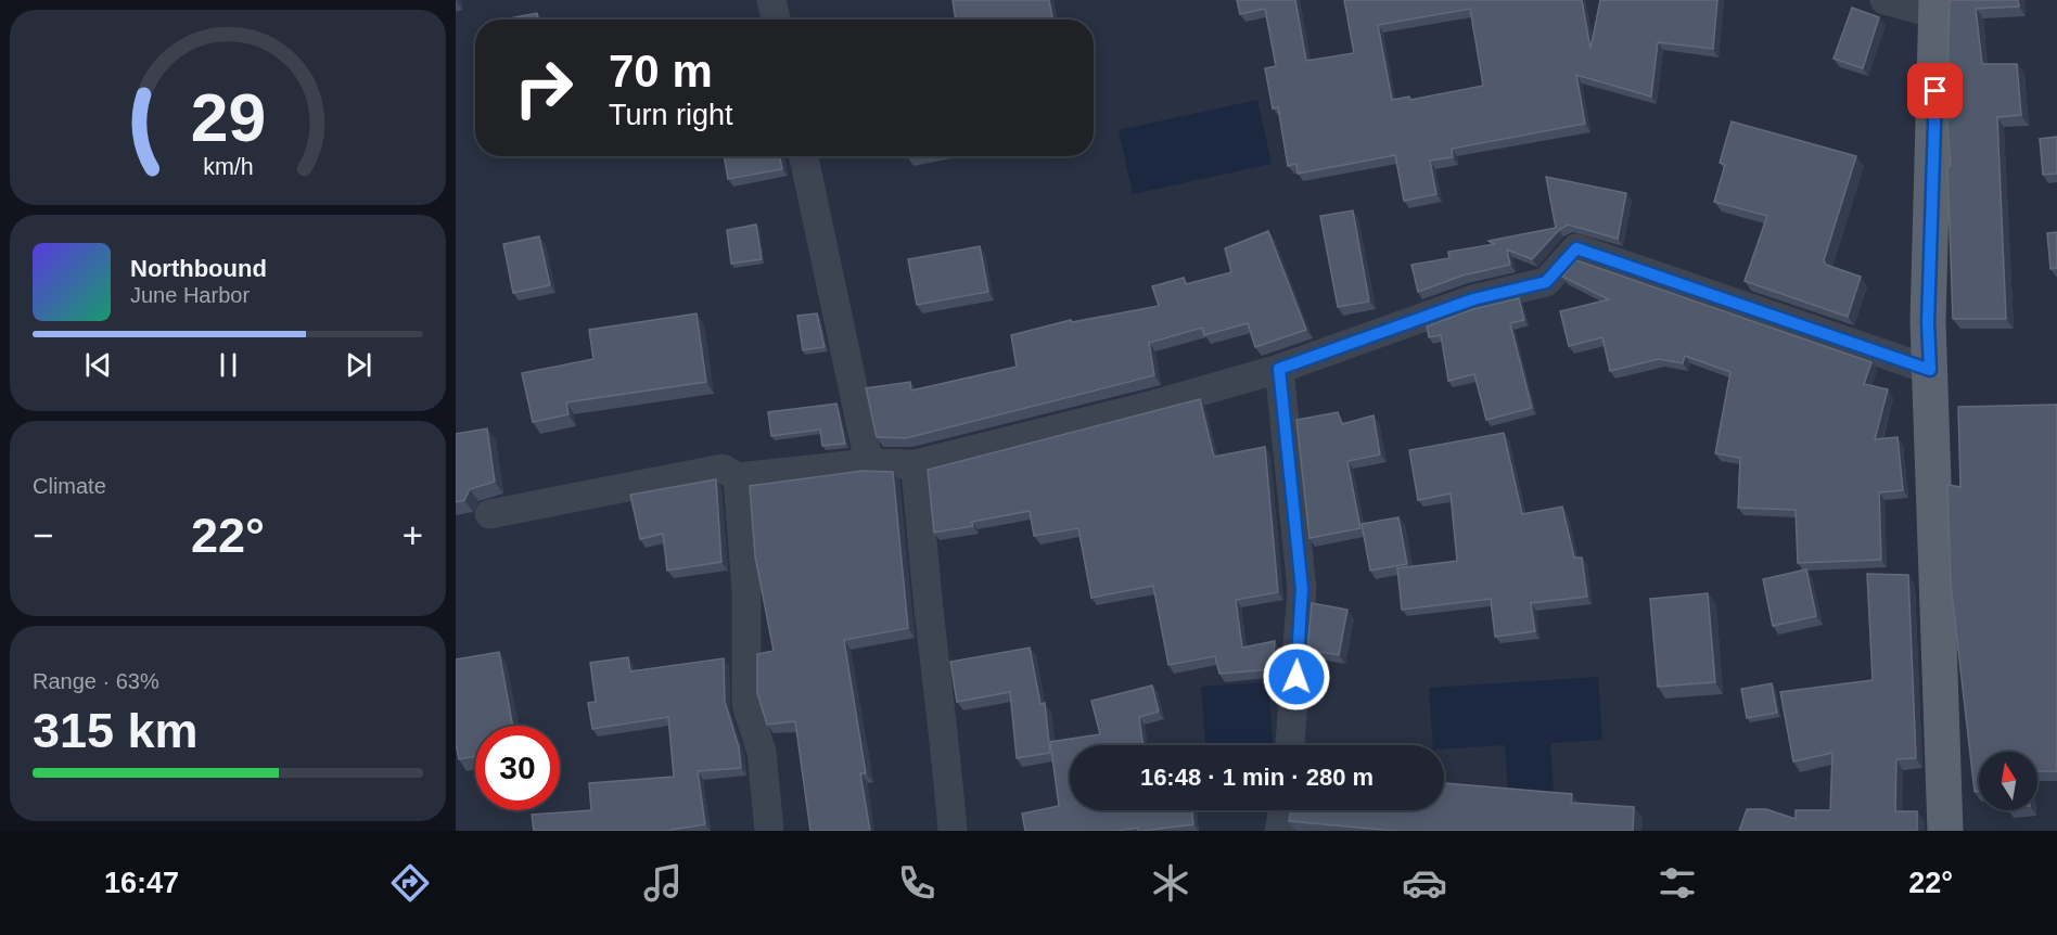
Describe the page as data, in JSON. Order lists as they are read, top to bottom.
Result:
{
  "north": "top",
  "page": {
    "turn": ["70 m", "Turn right"],
    "song": ["Northbound", "June Harbor"],
    "tile": [
      "Climate",
      ["Range · 63%", "315 km"]
    ],
    "heat": ["−", "22°", "+"],
    "limit": "30",
    "trip": "16:48 · 1 min · 280 m",
    "tabs": ["16:47", "22°"],
    "gauge": ["29", "km/h"]
  }
}
